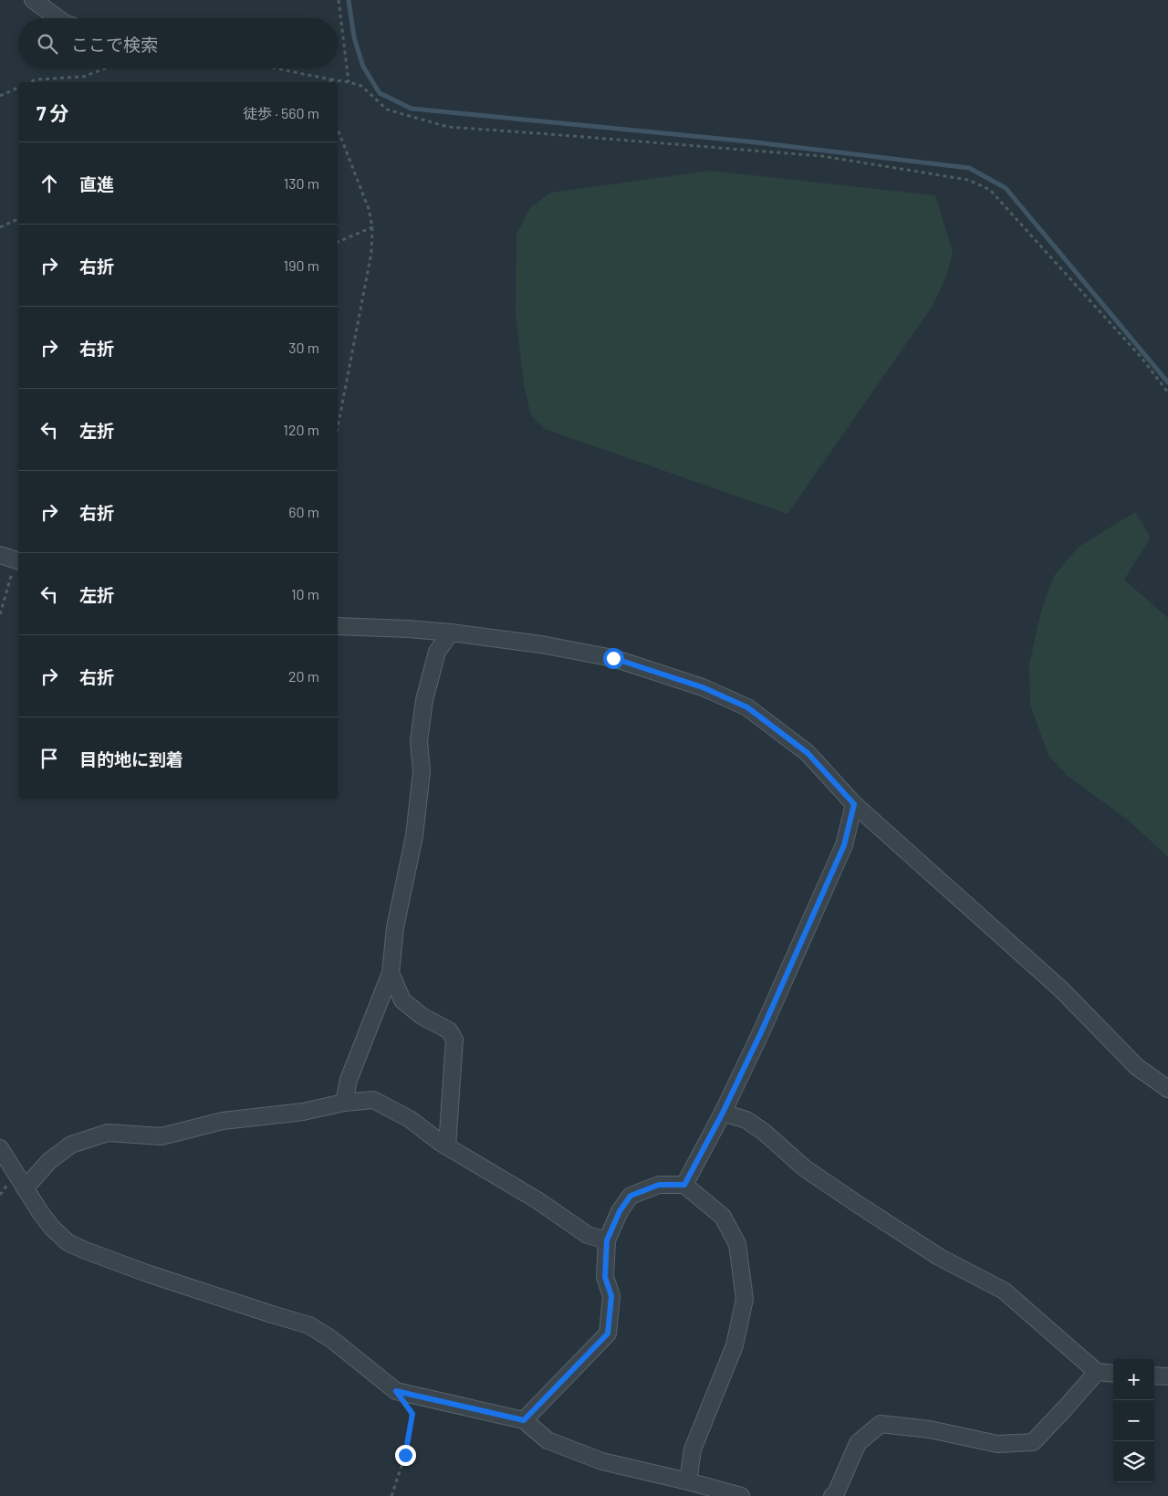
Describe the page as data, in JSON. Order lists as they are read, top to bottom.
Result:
{
  "page": {
    "search": "ここで検索",
    "heading": ["7 分", "徒歩 · 560 m"],
    "list": [
      ["直進", "130 m"],
      ["右折", "190 m"],
      ["右折", "30 m"],
      ["左折", "120 m"],
      ["右折", "60 m"],
      ["左折", "10 m"],
      ["右折", "20 m"],
      "目的地に到着"
    ],
    "map_buttons": ["+", "−"]
  }
}
